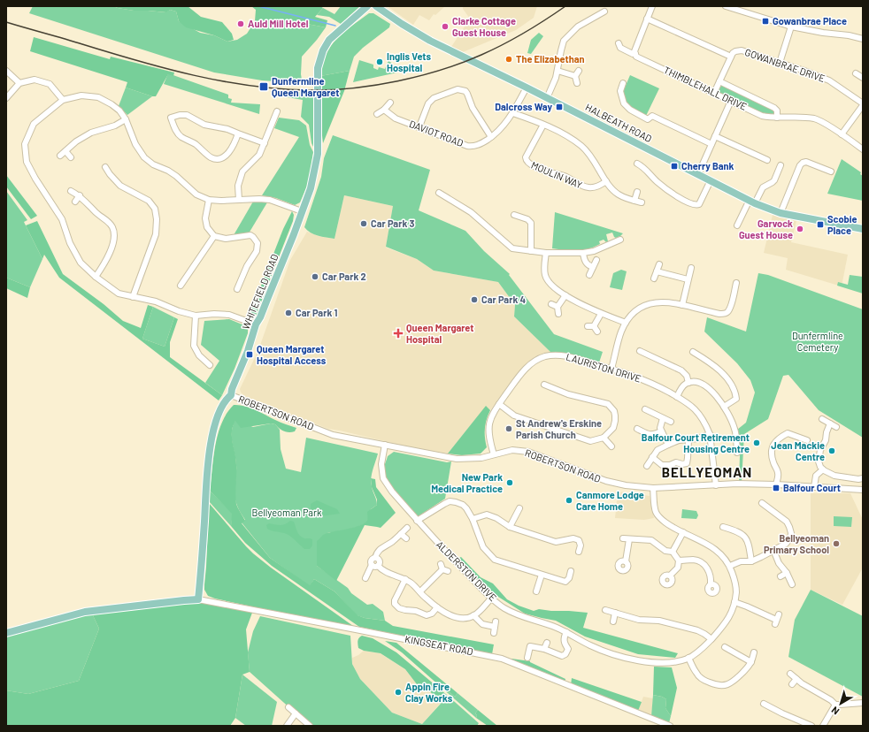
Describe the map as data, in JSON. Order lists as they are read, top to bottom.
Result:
{
  "streets": {
    "main road": ["HALBEATH ROAD", "WHITEFIELD ROAD"],
    "street": [
      "GOWANBRAE DRIVE",
      "THIMBLEHALL DRIVE",
      "DAVIOT ROAD",
      "MOULIN WAY",
      "LAURISTON DRIVE",
      "ROBERTSON ROAD",
      "ALDERSTON DRIVE",
      "KINGSEAT ROAD"
    ]
  },
  "crossings": [
    ["HALBEATH ROAD", "DAVIOT ROAD"],
    ["WHITEFIELD ROAD", "ROBERTSON ROAD"],
    ["WHITEFIELD ROAD", "KINGSEAT ROAD"],
    ["LAURISTON DRIVE", "ROBERTSON ROAD"],
    ["ROBERTSON ROAD", "ALDERSTON DRIVE"]
  ],
  "districts": ["BELLYEOMAN"],
  "parks": ["Dunfermline Cemetery", "Bellyeoman Park"],
  "places": {
    "transit": [
      "Gowanbrae Place",
      "Dunfermline Queen Margaret",
      "Dalcross Way",
      "Cherry Bank",
      "Scobie Place",
      "Queen Margaret Hospital Access",
      "Balfour Court"
    ],
    "other": [
      "Auld Mill Hotel",
      "Clarke Cottage Guest House",
      "The Elizabethan",
      "Inglis Vets Hospital",
      "Car Park 3",
      "Garvock Guest House",
      "Car Park 2",
      "Car Park 4",
      "Car Park 1",
      "St Andrew's Erskine Parish Church",
      "Balfour Court Retirement Housing Centre",
      "Jean Mackie Centre",
      "New Park Medical Practice",
      "Canmore Lodge Care Home",
      "Bellyeoman Primary School",
      "Appin Fire Clay Works"
    ],
    "health": ["Queen Margaret Hospital"]
  },
  "north": "bottom left"
}
